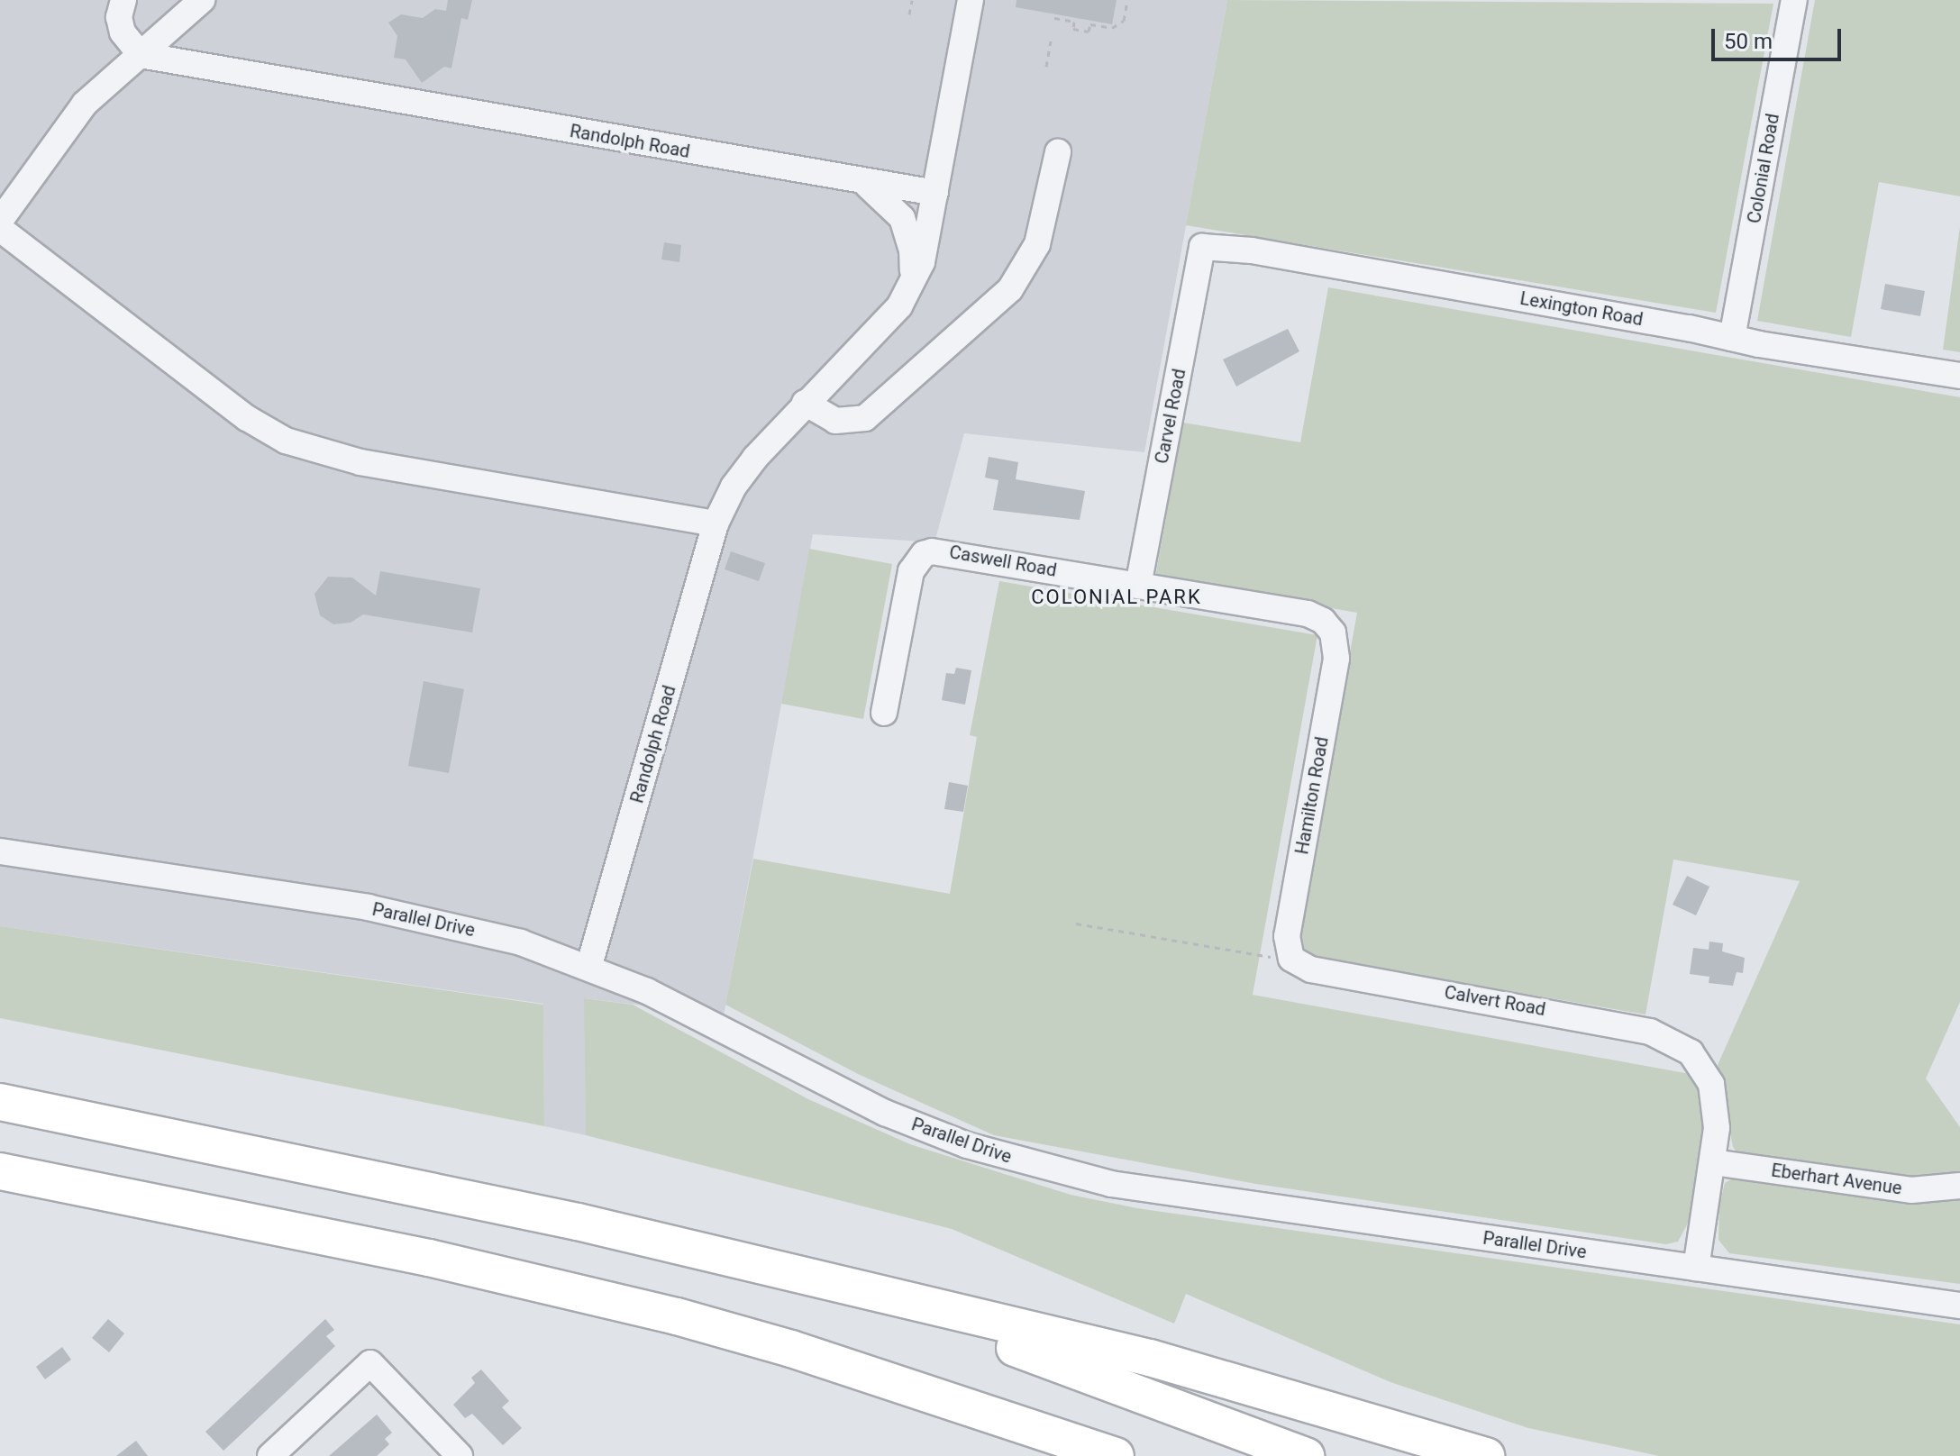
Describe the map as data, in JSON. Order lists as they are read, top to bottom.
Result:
{
  "streets": {
    "street": [
      "Randolph Road",
      "Colonial Road",
      "Lexington Road",
      "Carvel Road",
      "Caswell Road",
      "Hamilton Road",
      "Parallel Drive",
      "Calvert Road",
      "Eberhart Avenue"
    ]
  },
  "crossings": [
    ["Randolph Road", "Parallel Drive"],
    ["Colonial Road", "Lexington Road"],
    ["Lexington Road", "Carvel Road"],
    ["Carvel Road", "Caswell Road"],
    ["Caswell Road", "Hamilton Road"],
    ["Hamilton Road", "Calvert Road"],
    ["Parallel Drive", "Calvert Road"],
    ["Calvert Road", "Eberhart Avenue"]
  ],
  "districts": ["COLONIAL PARK"],
  "scale_bar": "50 m"
}
